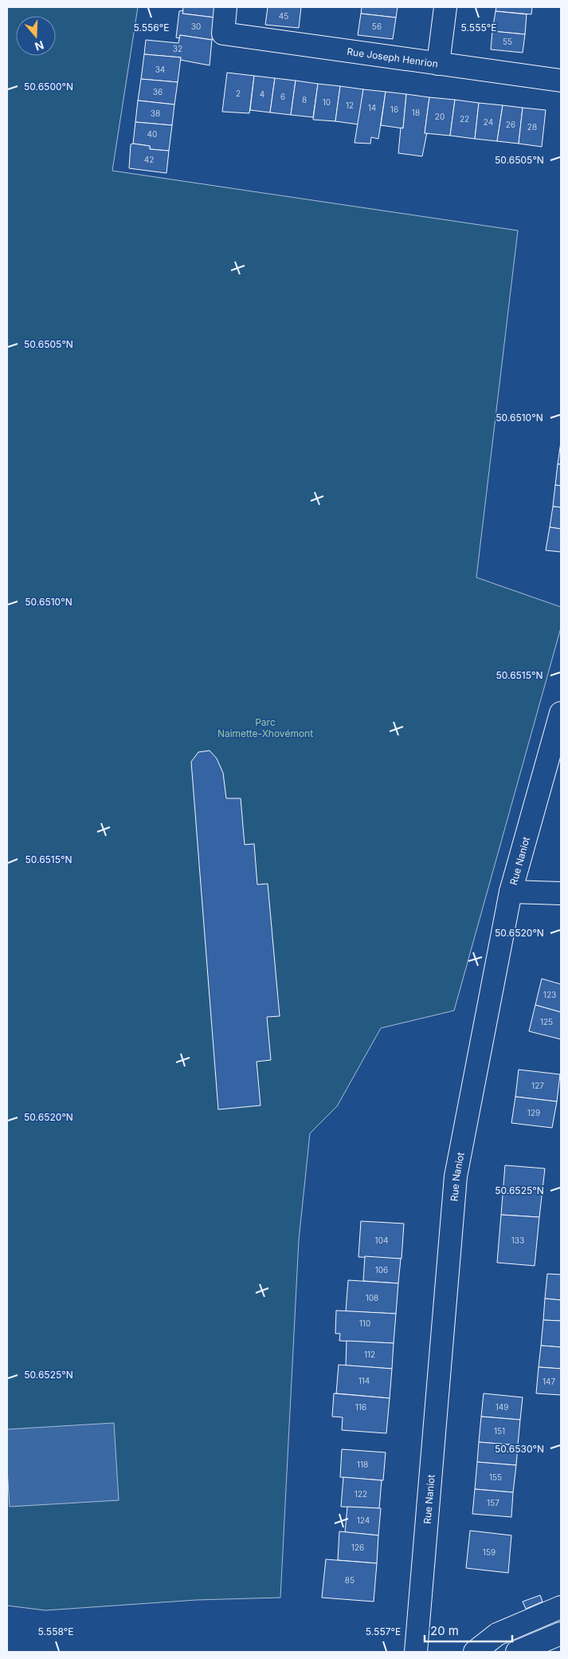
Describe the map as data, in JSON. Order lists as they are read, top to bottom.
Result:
{
  "streets": {
    "street": ["Rue Joseph Henrion", "Rue Naniot"]
  },
  "parks": ["Parc Naimette-Xhovémont"],
  "house_numbers": [
    "45",
    "30",
    "56",
    "55",
    "32",
    "34",
    "36",
    "2",
    "4",
    "6",
    "8",
    "10",
    "12",
    "14",
    "16",
    "18",
    "38",
    "20",
    "22",
    "24",
    "26",
    "28",
    "40",
    "42",
    "123",
    "125",
    "127",
    "129",
    "104",
    "133",
    "106",
    "108",
    "110",
    "112",
    "114",
    "147",
    "116",
    "149",
    "151",
    "118",
    "155",
    "122",
    "157",
    "124",
    "126",
    "159",
    "85"
  ],
  "scale_bar": "20 m",
  "north": "bottom",
  "coordinates": [
    "5.555°E",
    "5.556°E",
    "50.6500°N",
    "50.6505°N",
    "50.6510°N",
    "50.6515°N",
    "50.6520°N",
    "50.6525°N",
    "50.6530°N",
    "5.558°E",
    "5.557°E"
  ]
}
